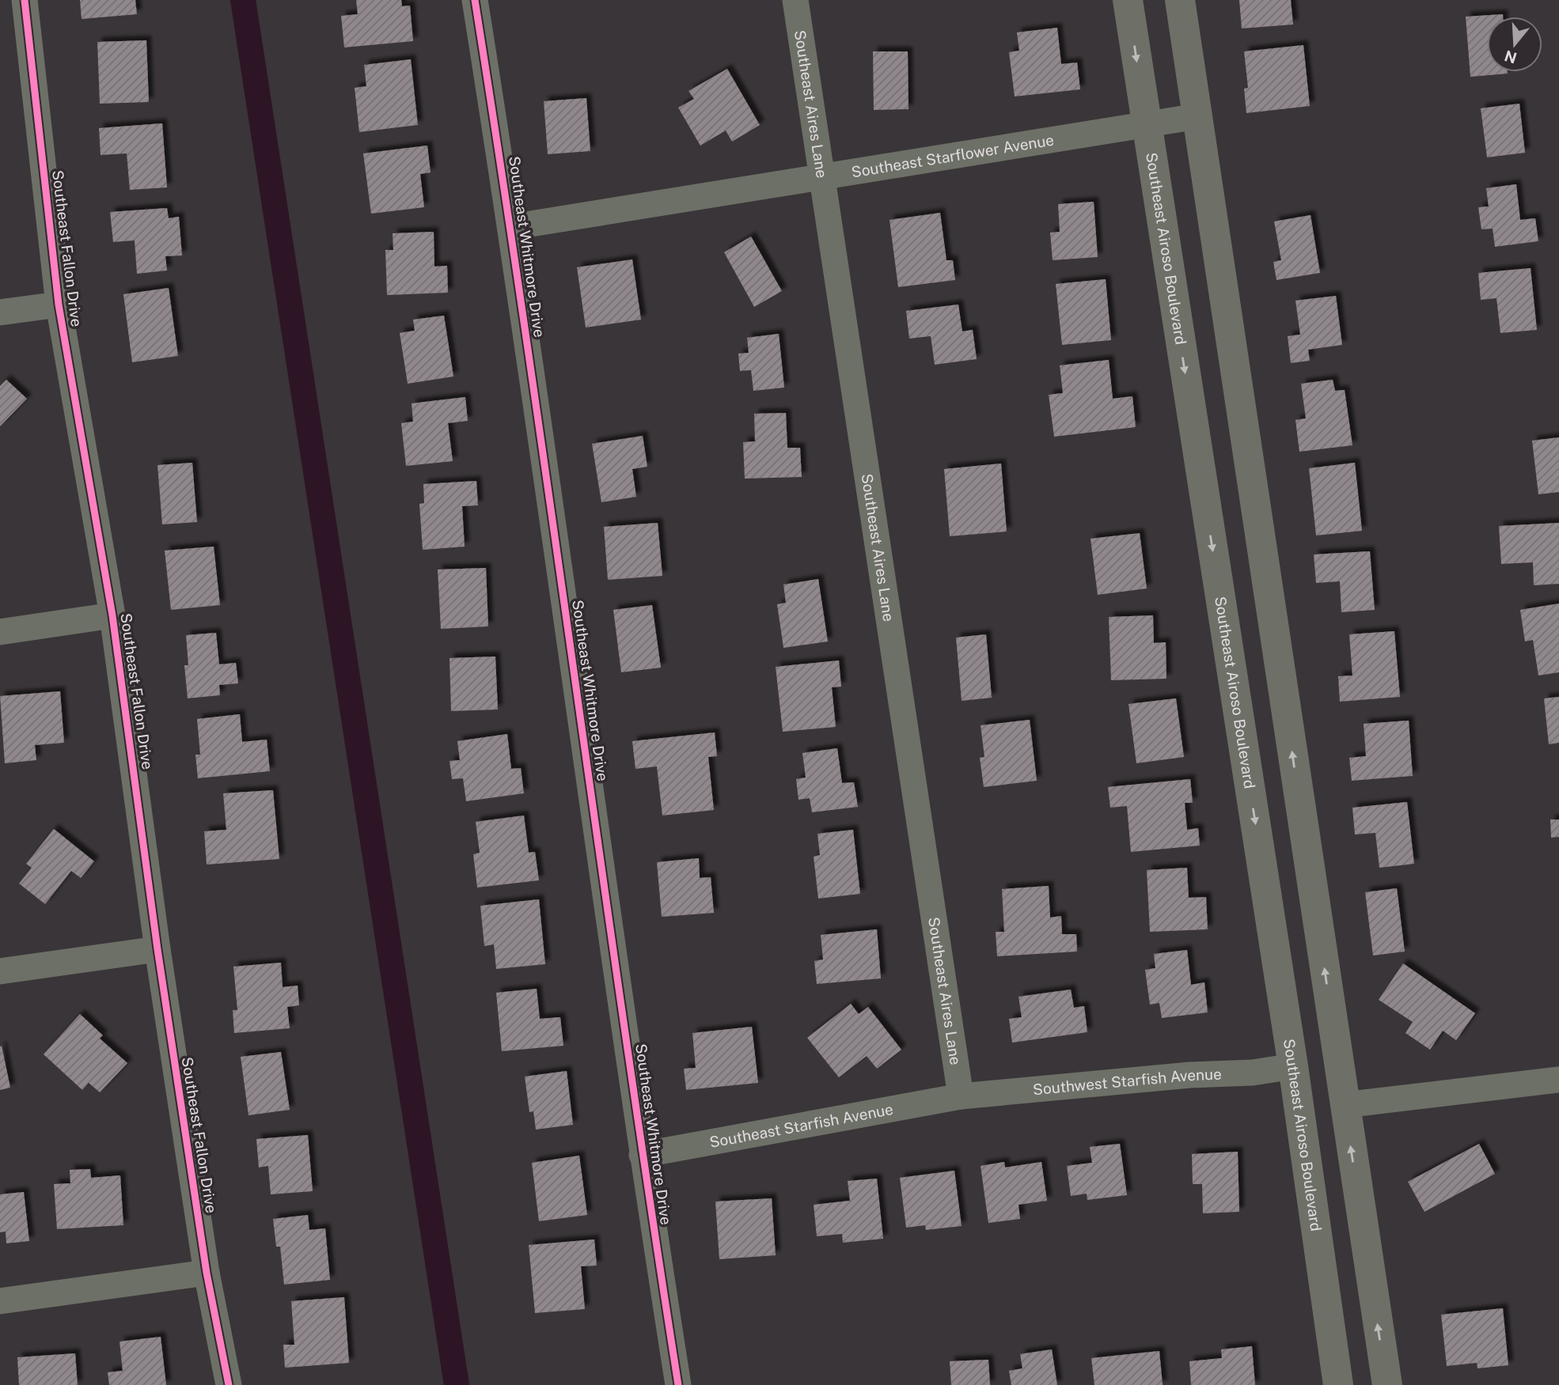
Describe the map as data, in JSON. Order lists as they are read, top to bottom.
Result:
{
  "streets": {
    "main road": ["Southeast Airoso Boulevard"],
    "street": [
      "Southeast Aires Lane",
      "Southeast Starflower Avenue",
      "Southeast Whitmore Drive",
      "Southeast Fallon Drive",
      "Southwest Starfish Avenue",
      "Southeast Starfish Avenue"
    ]
  },
  "crossings": [
    ["Southeast Aires Lane", "Southeast Starflower Avenue"],
    ["Southeast Aires Lane", "Southwest Starfish Avenue"],
    ["Southeast Aires Lane", "Southeast Starfish Avenue"],
    ["Southeast Starflower Avenue", "Southeast Whitmore Drive"],
    ["Southeast Starflower Avenue", "Southeast Airoso Boulevard"],
    ["Southeast Whitmore Drive", "Southeast Starfish Avenue"],
    ["Southeast Airoso Boulevard", "Southwest Starfish Avenue"],
    ["Southwest Starfish Avenue", "Southeast Starfish Avenue"]
  ],
  "north": "bottom"
}
